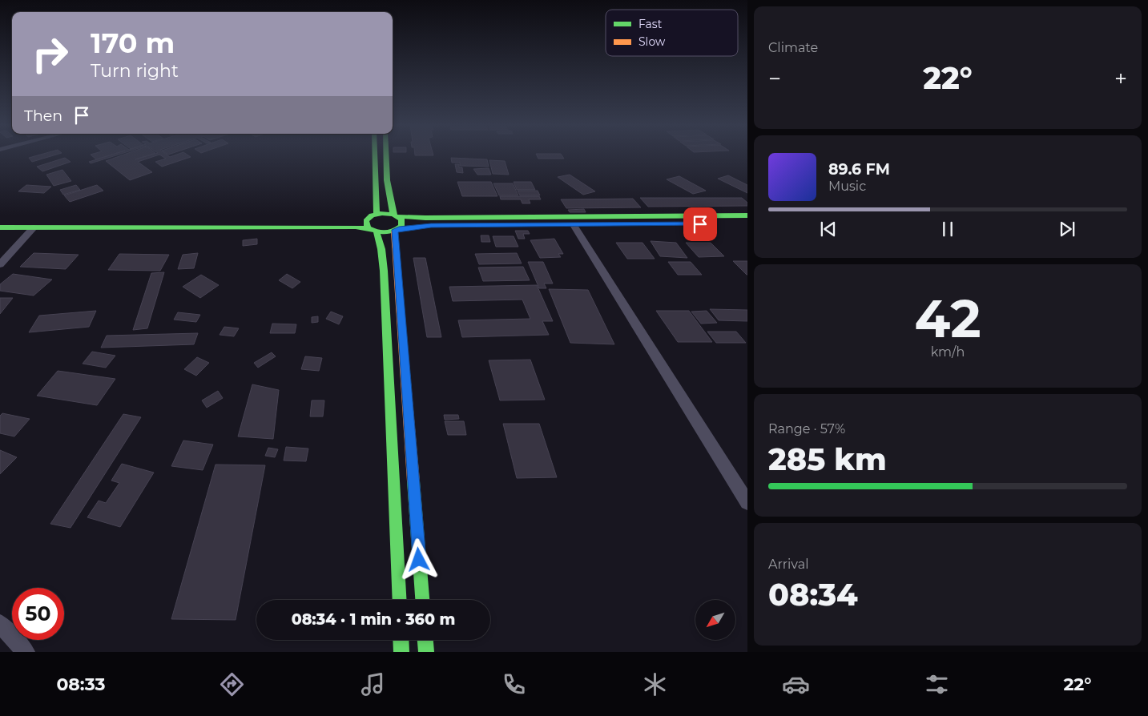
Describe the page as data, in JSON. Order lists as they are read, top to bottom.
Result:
{
  "legend": ["Fast", "Slow"],
  "north": "bottom left",
  "page": {
    "tile": [
      "Climate",
      ["42", "km/h"],
      ["Range · 57%", "285 km"],
      ["Arrival", "08:34"]
    ],
    "turn": ["170 m", "Turn right"],
    "heat": ["−", "22°", "+"],
    "then": "Then",
    "song": ["89.6 FM", "Music"],
    "limit": "50",
    "trip": "08:34 · 1 min · 360 m",
    "tabs": ["08:33", "22°"]
  }
}
